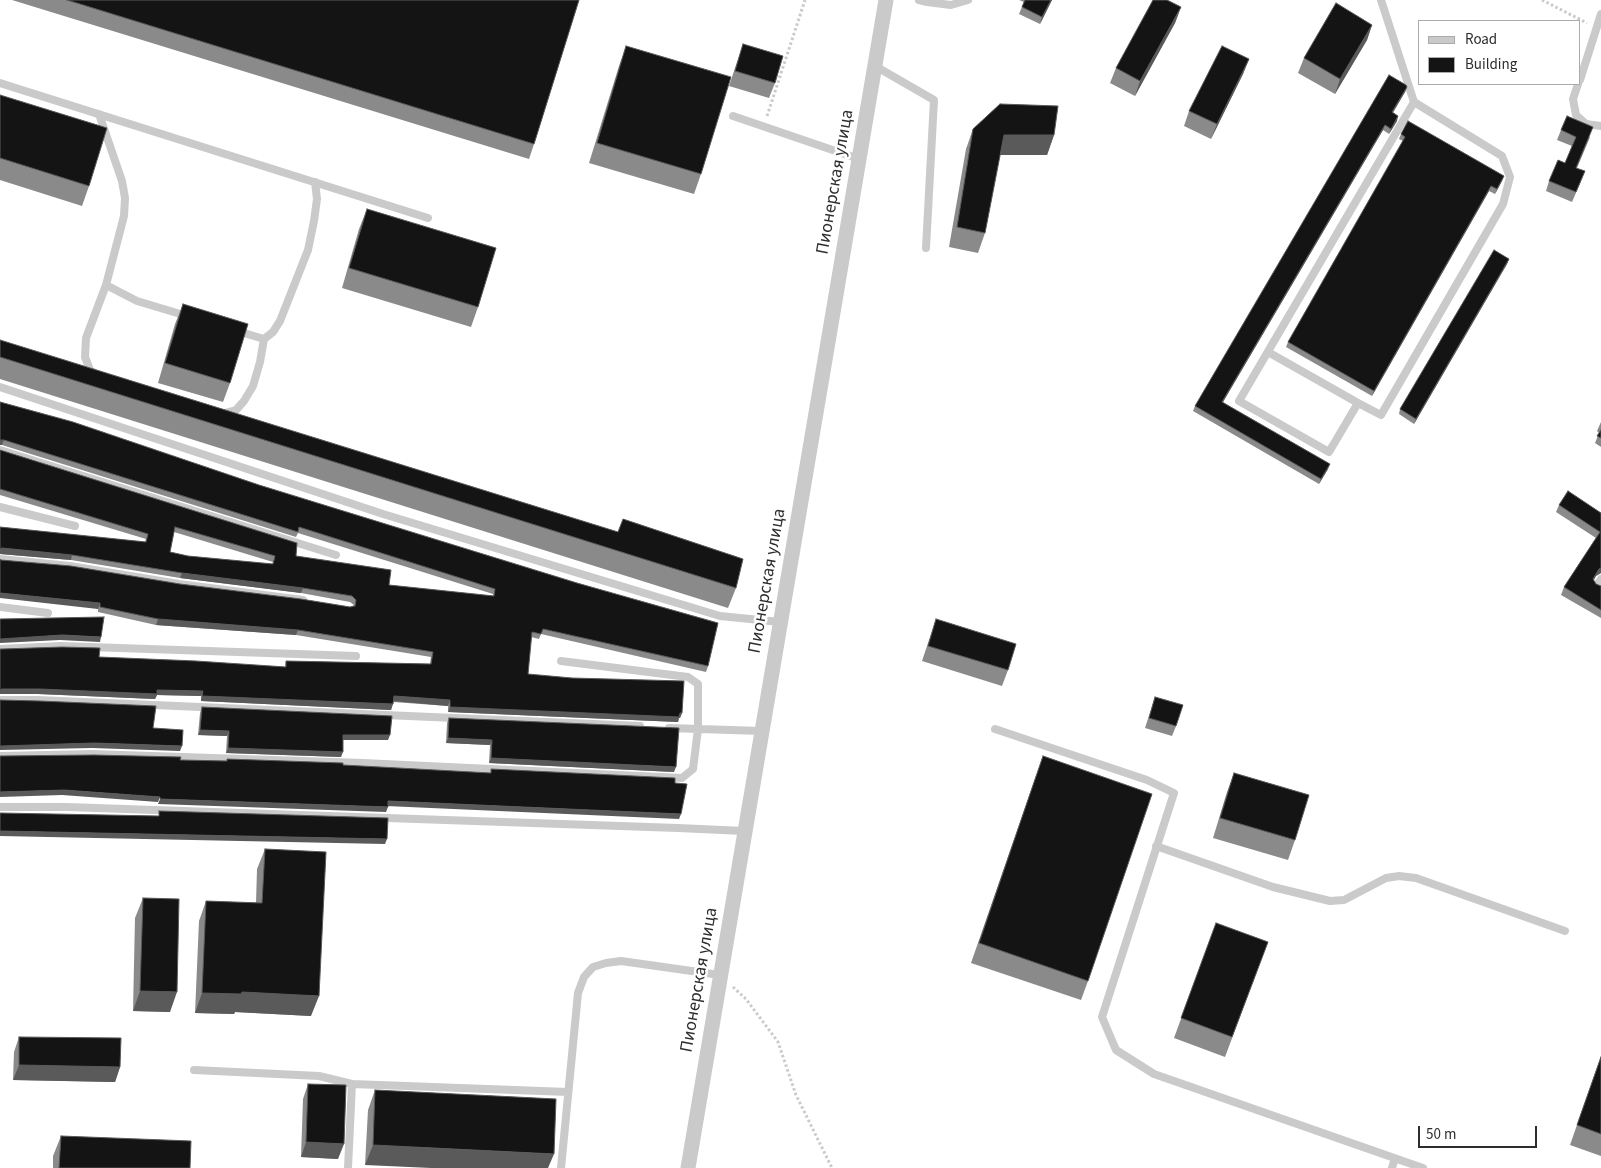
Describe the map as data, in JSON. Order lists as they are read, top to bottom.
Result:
{
  "streets": {
    "street": ["Пионерская улица"]
  },
  "legend": ["Road", "Building"],
  "scale_bar": "50 m"
}
